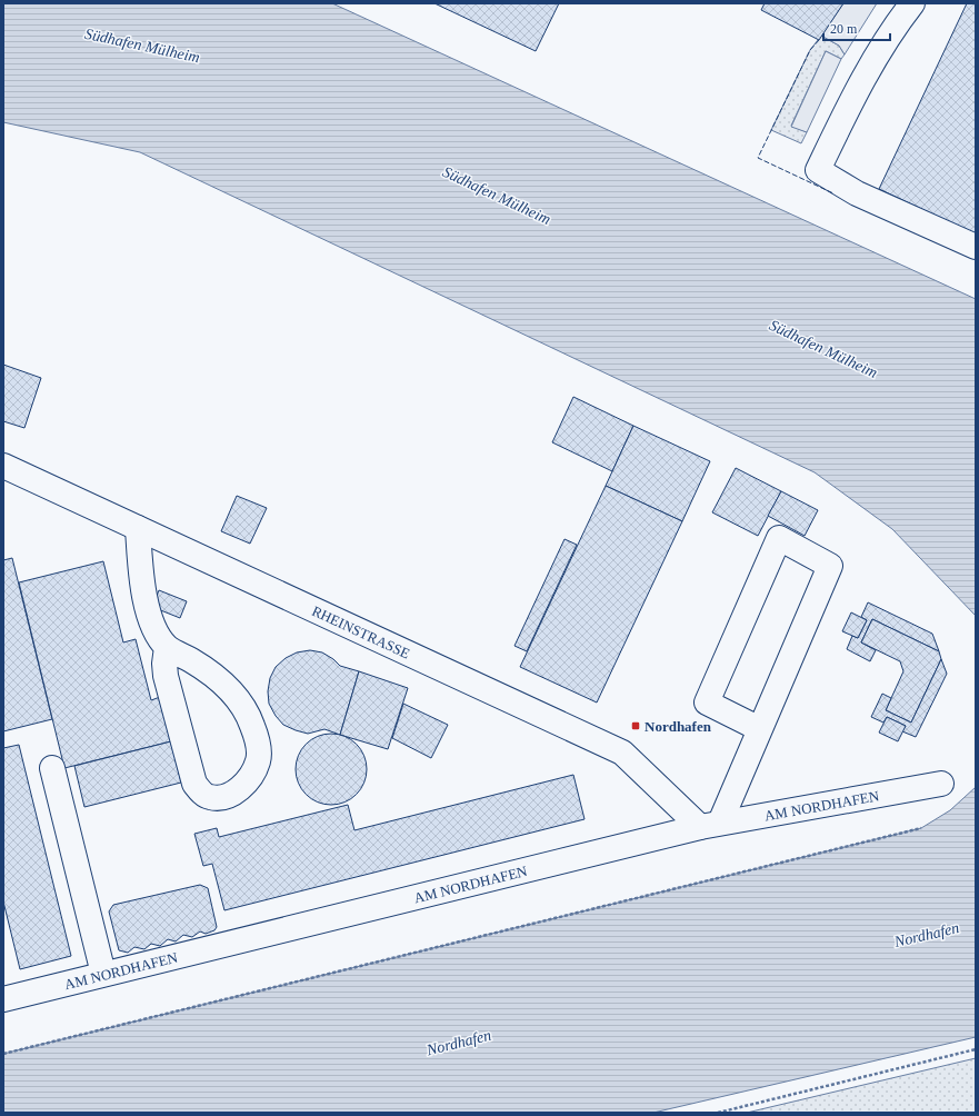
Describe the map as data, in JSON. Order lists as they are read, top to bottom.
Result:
{
  "streets": {
    "street": ["RHEINSTRASSE", "AM NORDHAFEN"]
  },
  "crossings": [
    ["RHEINSTRASSE", "AM NORDHAFEN"]
  ],
  "water": ["Südhafen Mülheim", "Nordhafen"],
  "places": {
    "transit": ["Nordhafen"]
  },
  "scale_bar": "20 m"
}
